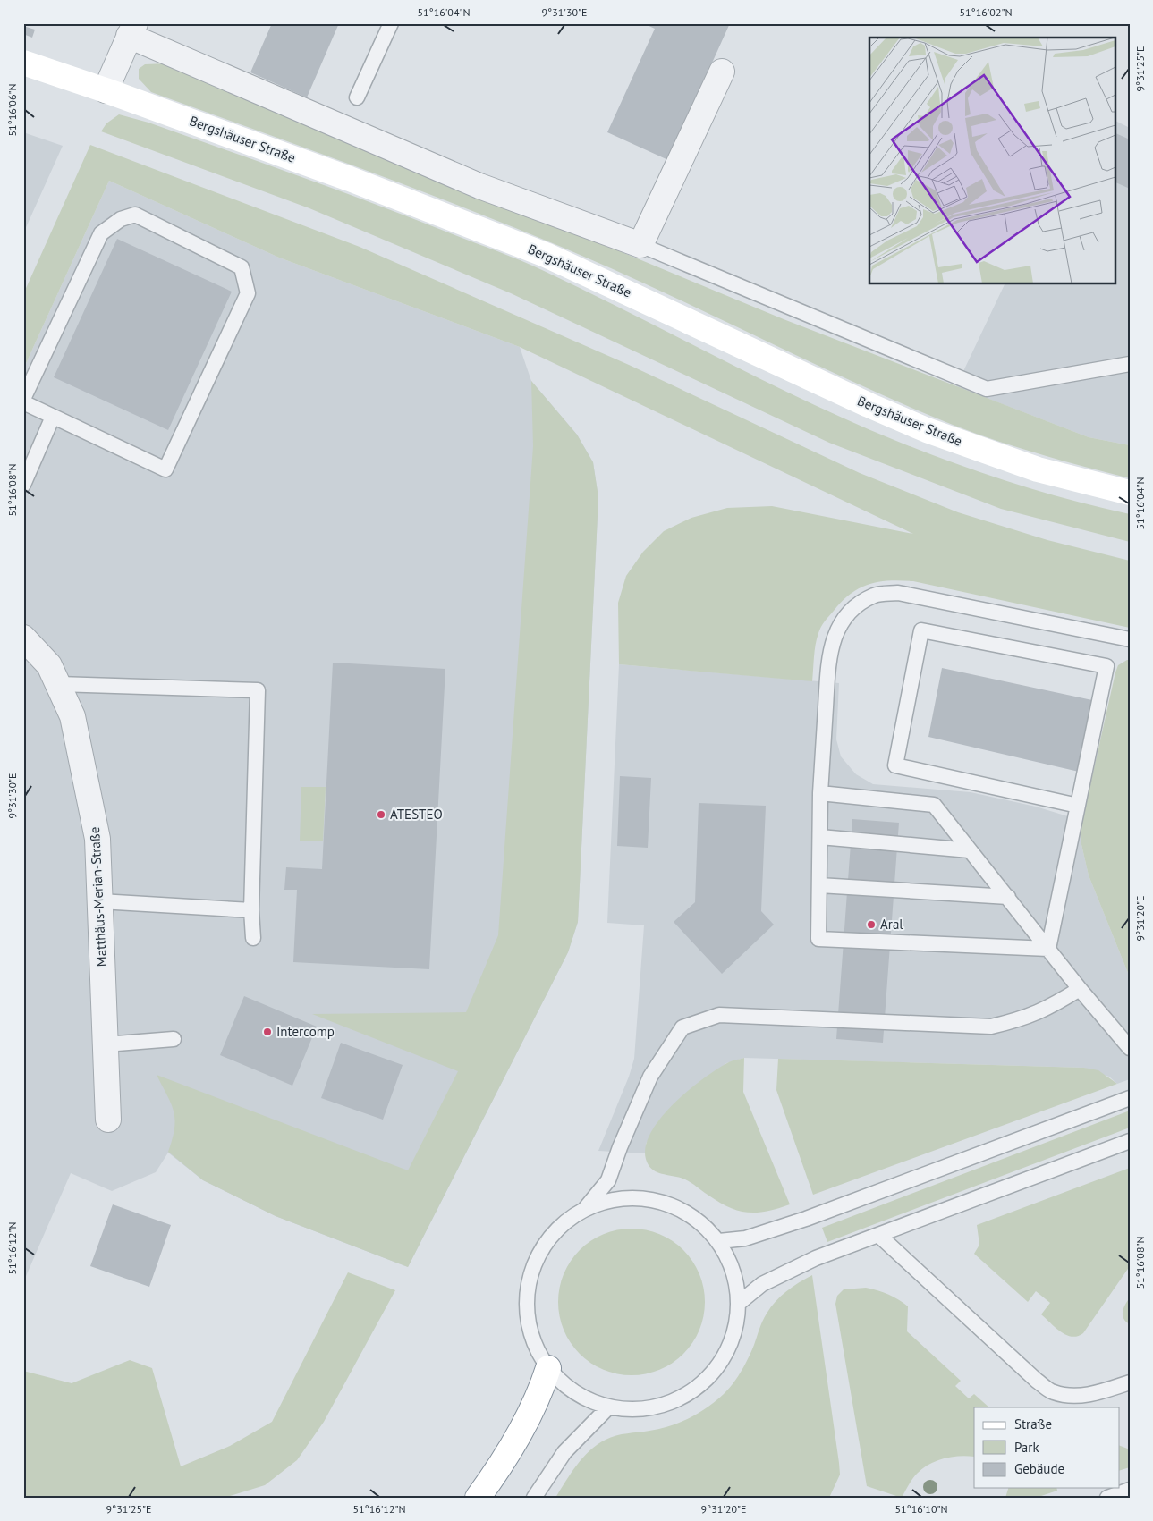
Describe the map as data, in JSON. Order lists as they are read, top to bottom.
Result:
{
  "streets": {
    "main road": ["Bergshäuser Straße"],
    "street": ["Matthäus-Merian-Straße"]
  },
  "places": ["ATESTEO", "Aral", "Intercomp"],
  "legend": ["Straße", "Park", "Gebäude"],
  "coordinates": [
    "51°16'04\"N",
    "9°31'30\"E",
    "51°16'02\"N",
    "9°31'25\"E",
    "51°16'06\"N",
    "51°16'08\"N",
    "9°31'20\"E",
    "51°16'12\"N",
    "51°16'10\"N"
  ]
}
